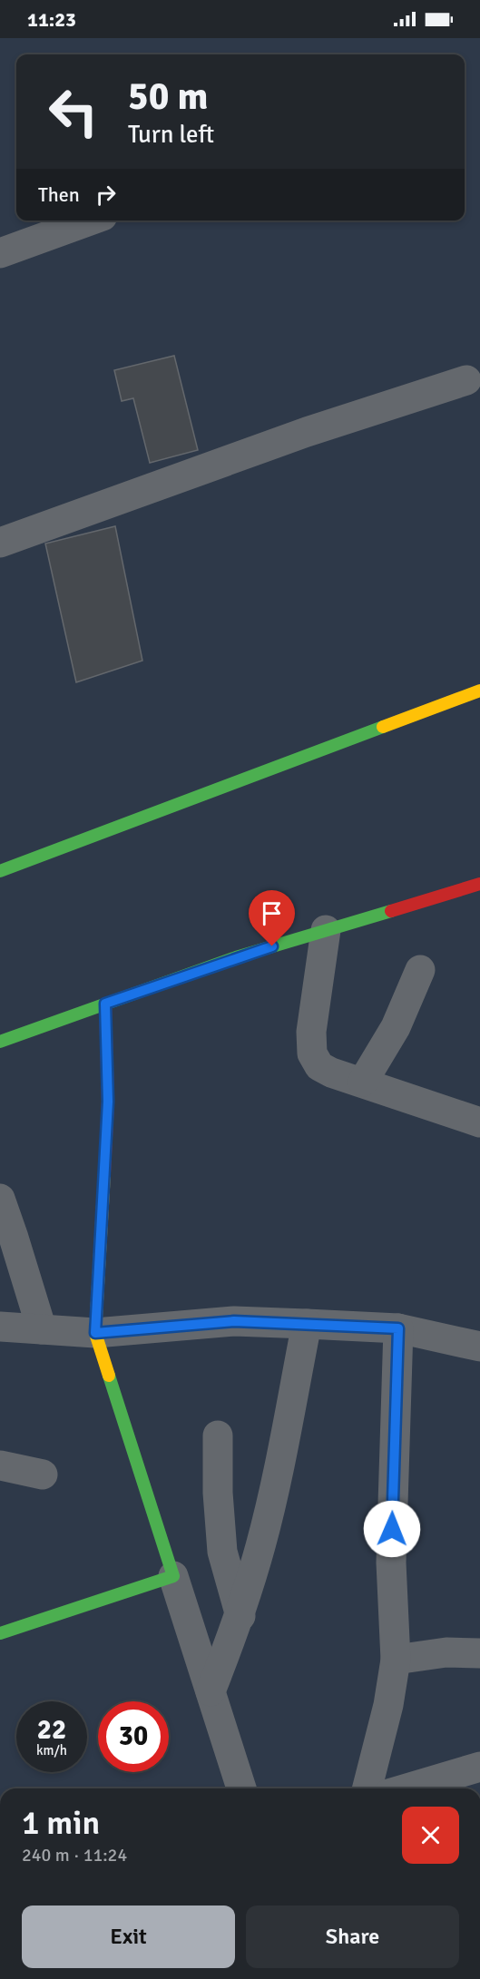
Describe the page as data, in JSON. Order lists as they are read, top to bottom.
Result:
{
  "page": {
    "status": "11:23",
    "turn": ["50 m", "Turn left"],
    "then": "Then",
    "speed": "22 km/h",
    "limit": "30",
    "heading": ["1 min", "240 m · 11:24"],
    "buttons": ["Exit", "Share"]
  }
}
